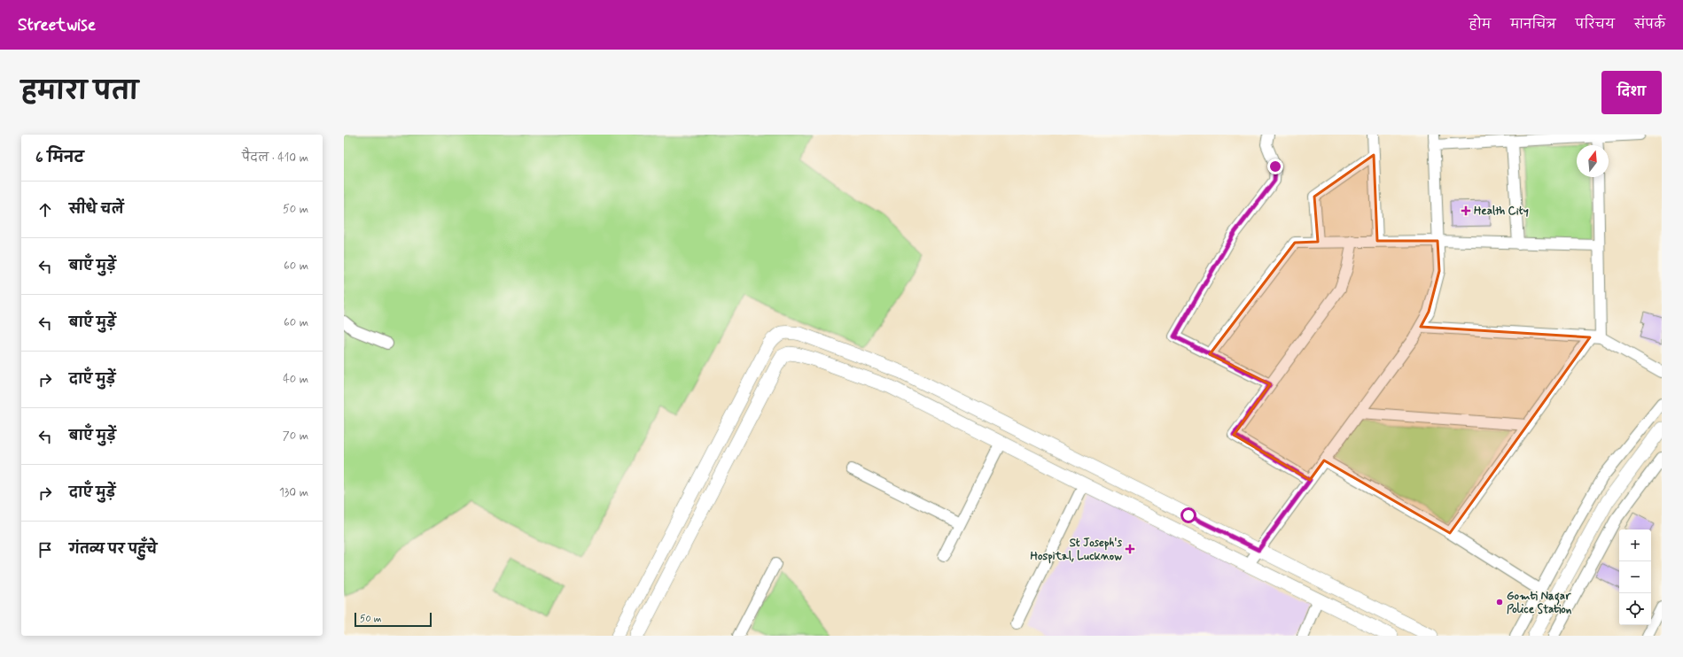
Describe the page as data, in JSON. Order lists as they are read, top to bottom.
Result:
{
  "places": {
    "health": ["Health City", "St Joseph's Hospital, Lucknow"],
    "other": ["Gomti Nagar Police Station"]
  },
  "scale_bar": "50 m",
  "north": "top",
  "page": {
    "header": "Streetwise",
    "nav": [
      "होम",
      "मानचित्र",
      "परिचय",
      "संपर्क"
    ],
    "title": "हमारा पता",
    "buttons": "दिशा",
    "heading": ["6 मिनट", "पैदल · 410 m"],
    "list": [
      ["सीधे चलें", "50 m"],
      ["बाएँ मुड़ें", "60 m"],
      ["बाएँ मुड़ें", "60 m"],
      ["दाएँ मुड़ें", "40 m"],
      ["बाएँ मुड़ें", "70 m"],
      ["दाएँ मुड़ें", "130 m"],
      "गंतव्य पर पहुँचे"
    ],
    "map_buttons": ["+", "−"],
    "scale": "50 m"
  }
}
